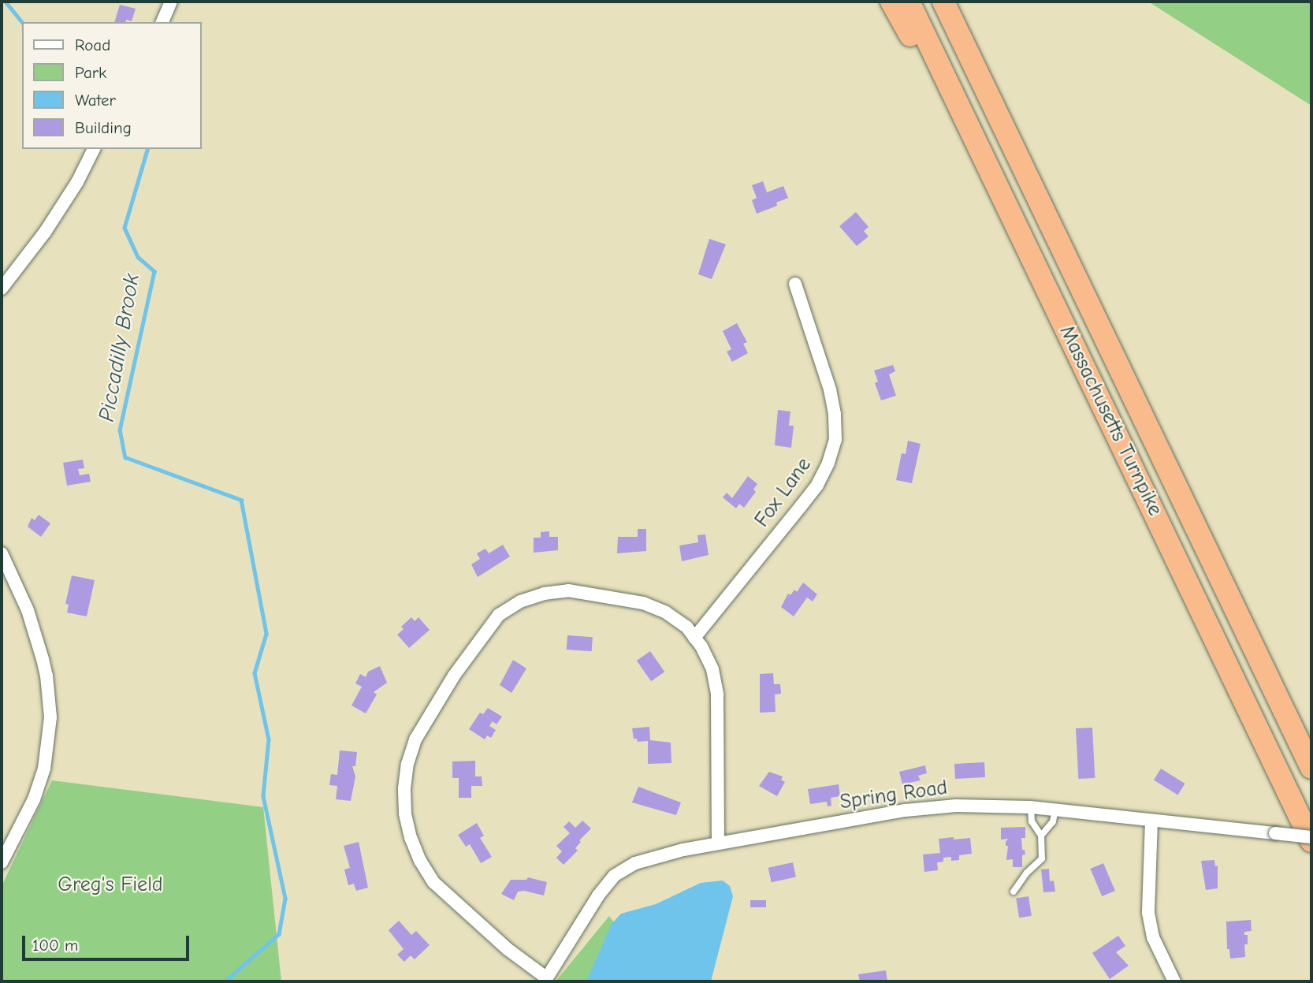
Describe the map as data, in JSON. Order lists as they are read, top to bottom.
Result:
{
  "streets": {
    "highway": ["Massachusetts Turnpike"],
    "street": ["Fox Lane", "Spring Road"]
  },
  "water": ["Piccadilly Brook"],
  "parks": ["Greg's Field"],
  "legend": [
    "Road",
    "Park",
    "Water",
    "Building"
  ],
  "scale_bar": "100 m"
}
